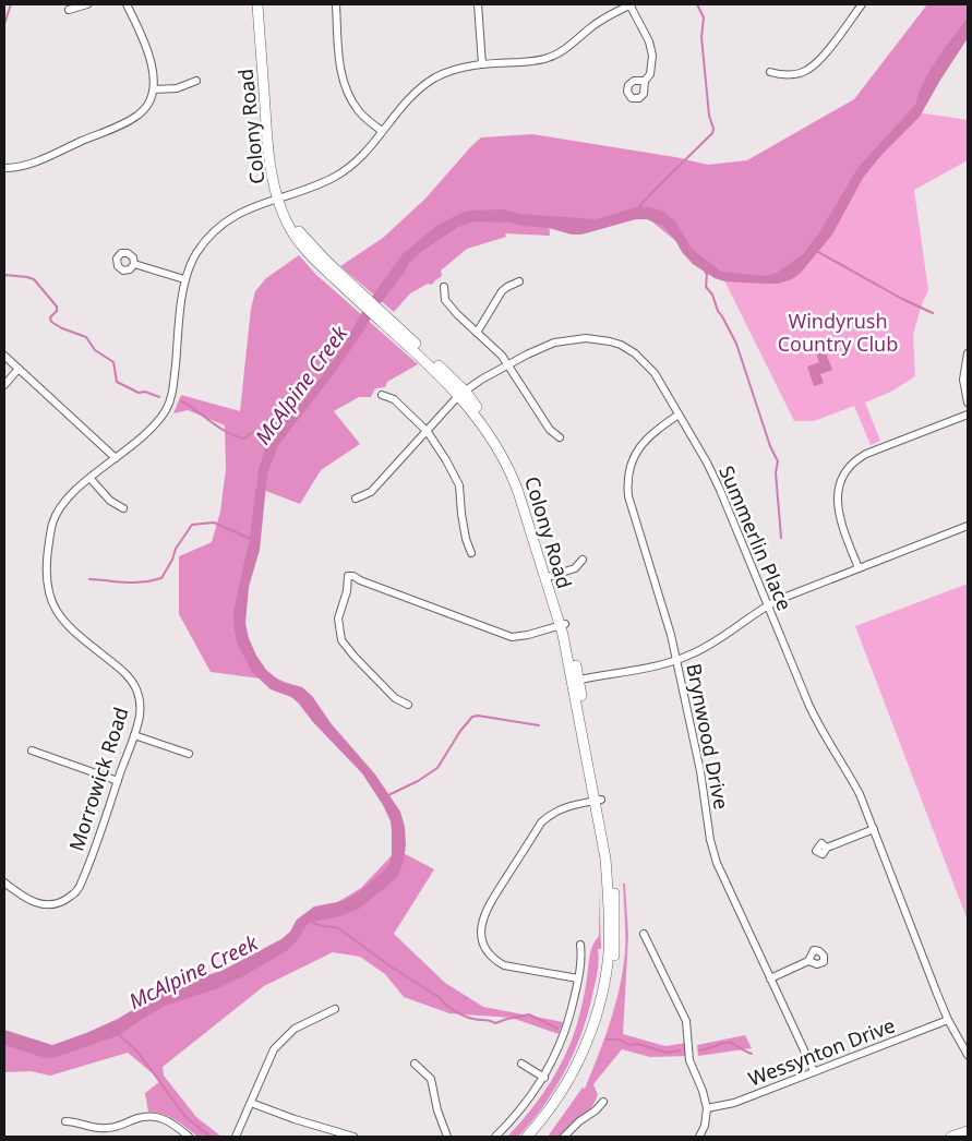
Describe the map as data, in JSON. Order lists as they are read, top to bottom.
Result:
{
  "streets": {
    "main road": ["Colony Road"],
    "street": [
      "Summerlin Place",
      "Brynwood Drive",
      "Morrowick Road",
      "Wessynton Drive"
    ]
  },
  "crossings": [
    ["Colony Road", "Summerlin Place"],
    ["Colony Road", "Morrowick Road"],
    ["Summerlin Place", "Brynwood Drive"],
    ["Summerlin Place", "Wessynton Drive"],
    ["Brynwood Drive", "Wessynton Drive"]
  ],
  "water": ["McAlpine Creek"],
  "parks": ["Windyrush Country Club"]
}
